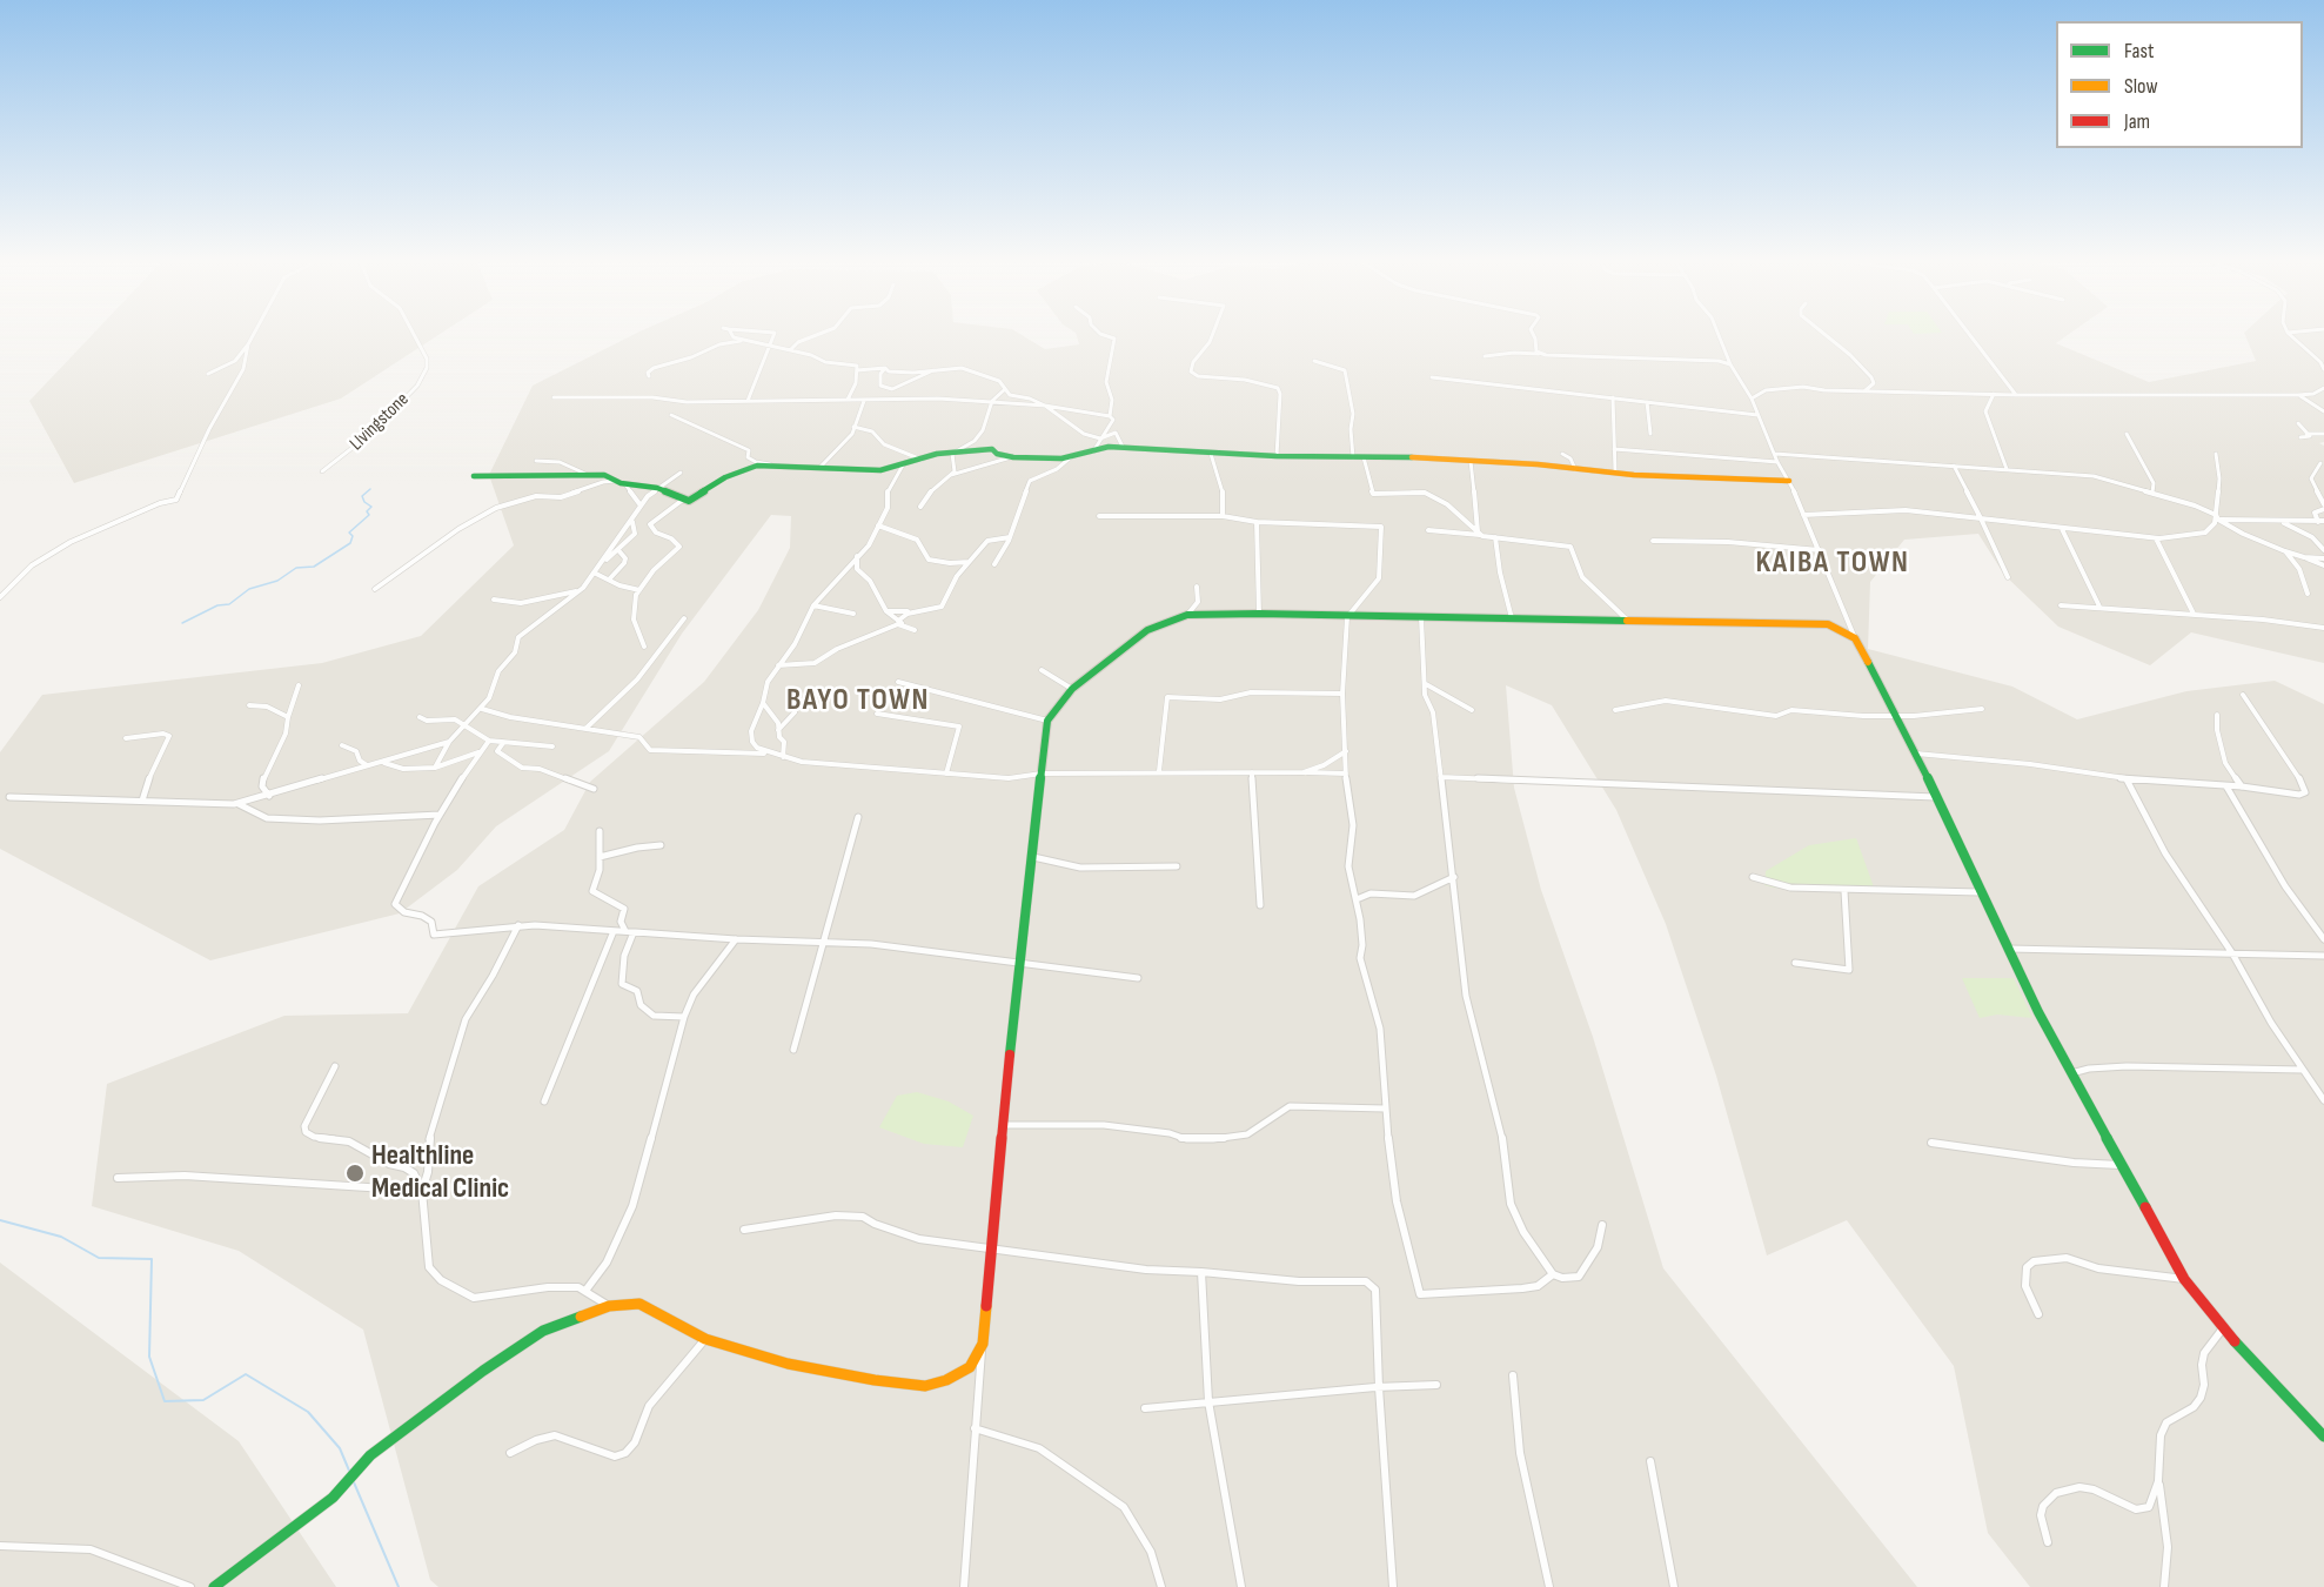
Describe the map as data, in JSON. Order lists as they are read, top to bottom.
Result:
{
  "streets": {
    "street": ["LIvingstone"]
  },
  "districts": ["KAIBA TOWN", "BAYO TOWN"],
  "places": ["Healthline Medical Clinic"],
  "legend": ["Fast", "Slow", "Jam"]
}
